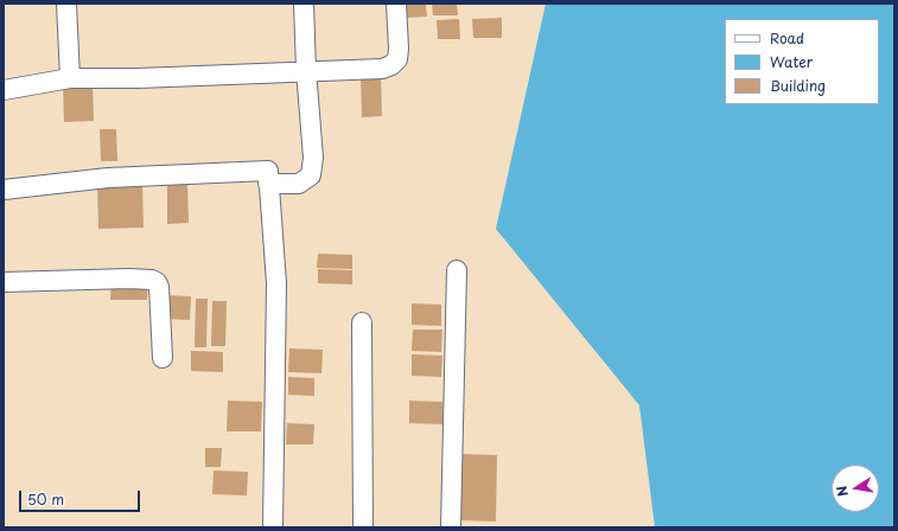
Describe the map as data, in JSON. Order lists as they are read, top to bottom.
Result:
{
  "legend": ["Road", "Water", "Building"],
  "scale_bar": "50 m",
  "north": "left"
}
